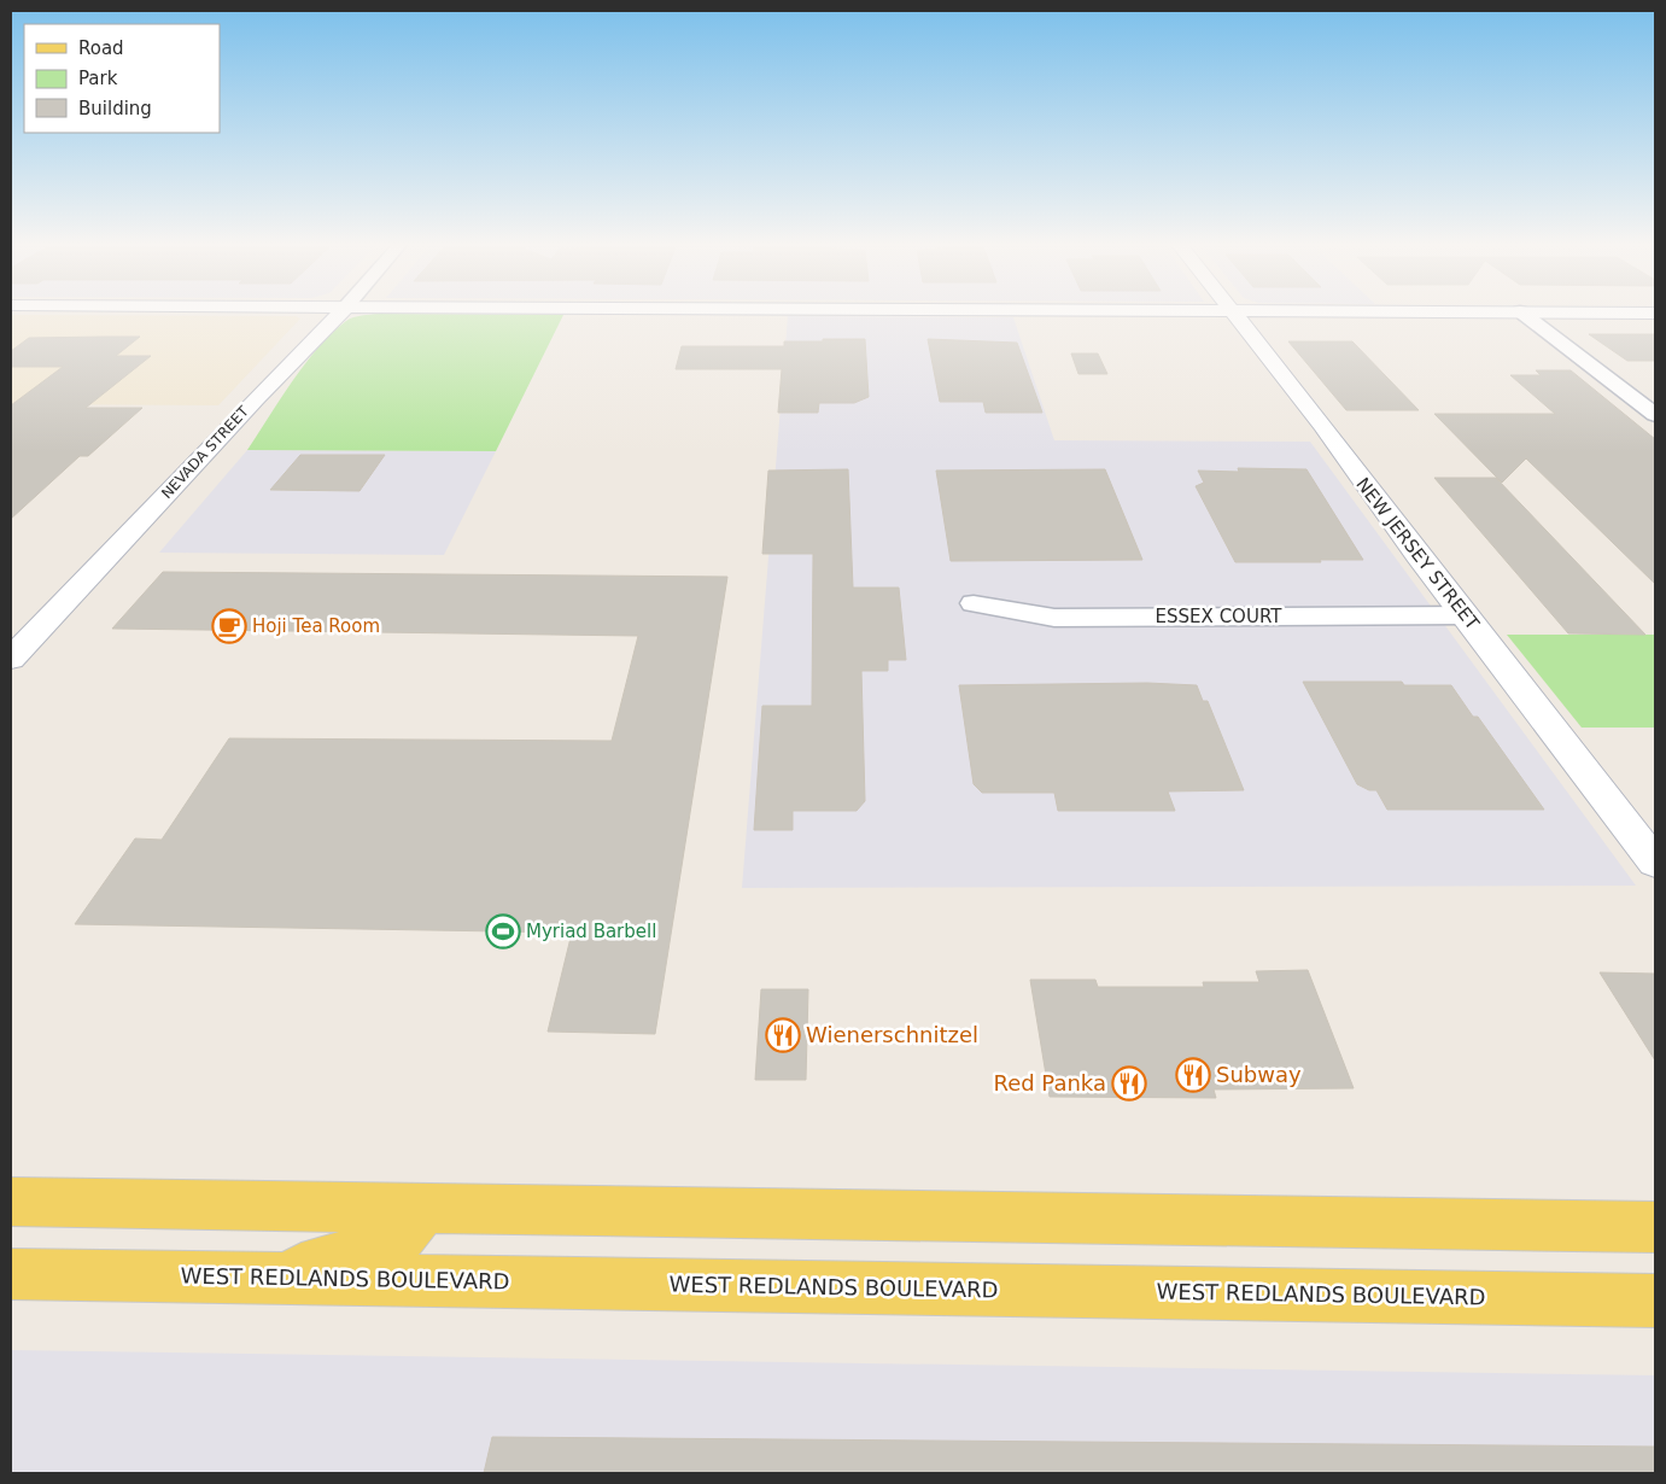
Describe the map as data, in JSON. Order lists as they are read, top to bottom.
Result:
{
  "streets": {
    "main road": ["WEST REDLANDS BOULEVARD"],
    "street": ["NEVADA STREET", "NEW JERSEY STREET", "ESSEX COURT"]
  },
  "crossings": [
    ["NEW JERSEY STREET", "ESSEX COURT"]
  ],
  "places": {
    "cafe": ["Hoji Tea Room"],
    "sports": ["Myriad Barbell"],
    "restaurant": ["Wienerschnitzel", "Subway", "Red Panka"]
  },
  "legend": ["Road", "Park", "Building"]
}
